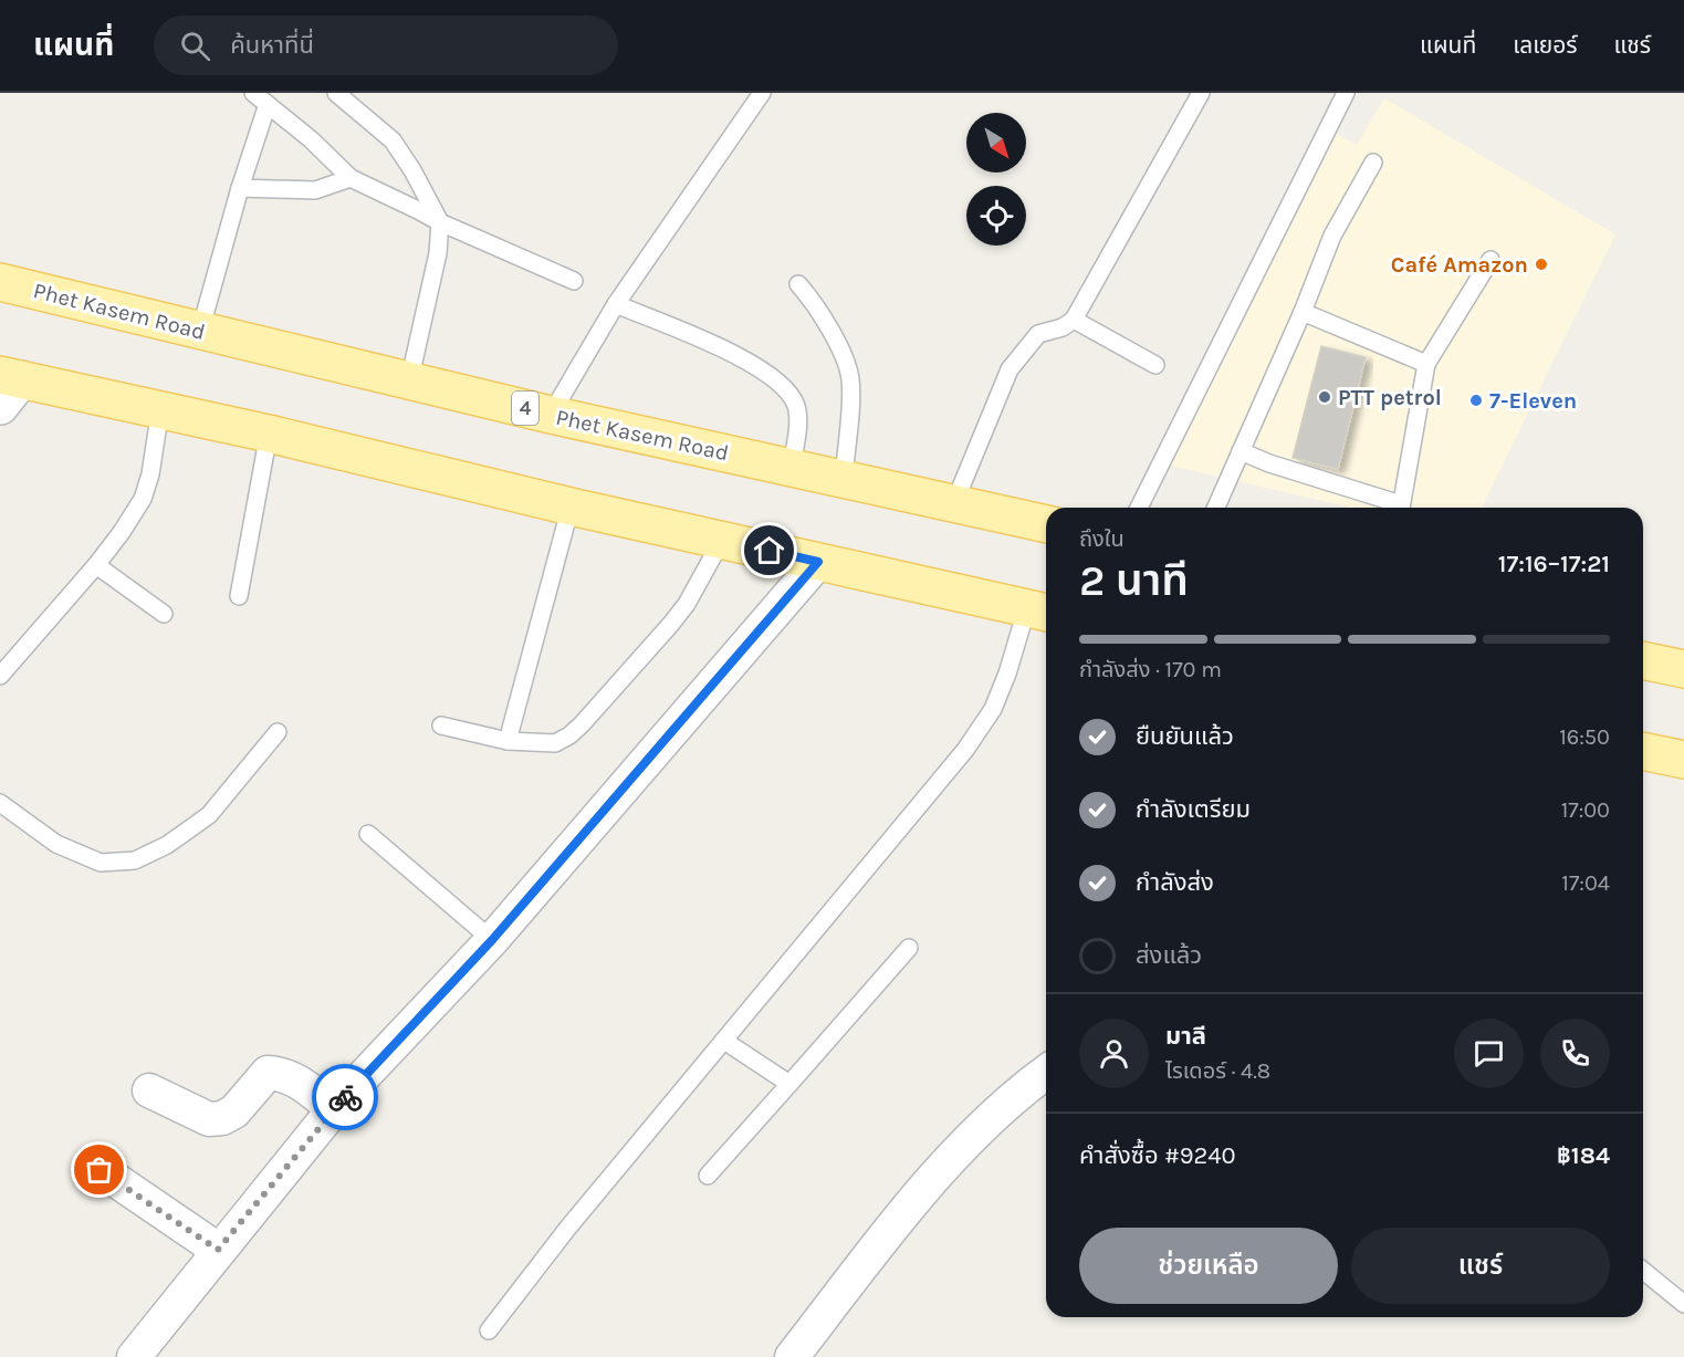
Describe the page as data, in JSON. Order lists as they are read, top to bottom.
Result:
{
  "streets": {
    "main road": ["Phet Kasem Road", "4"]
  },
  "places": ["Café Amazon", "PTT petrol", "7-Eleven"],
  "north": "bottom right",
  "page": {
    "header": "แผนที่",
    "search": "ค้นหาที่นี่",
    "nav": ["แผนที่", "เลเยอร์", "แชร์"],
    "heading": ["2 นาที", "ถึงใน", "17:16–17:21"],
    "panel": [
      "มาลี",
      "ไรเดอร์ · 4.8",
      "คำสั่งซื้อ #9240",
      "฿184"
    ],
    "bar": "กำลังส่ง · 170 m",
    "list": [
      ["ยืนยันแล้ว", "16:50"],
      ["กำลังเตรียม", "17:00"],
      ["กำลังส่ง", "17:04"],
      "ส่งแล้ว"
    ],
    "buttons": ["ช่วยเหลือ", "แชร์"]
  }
}
